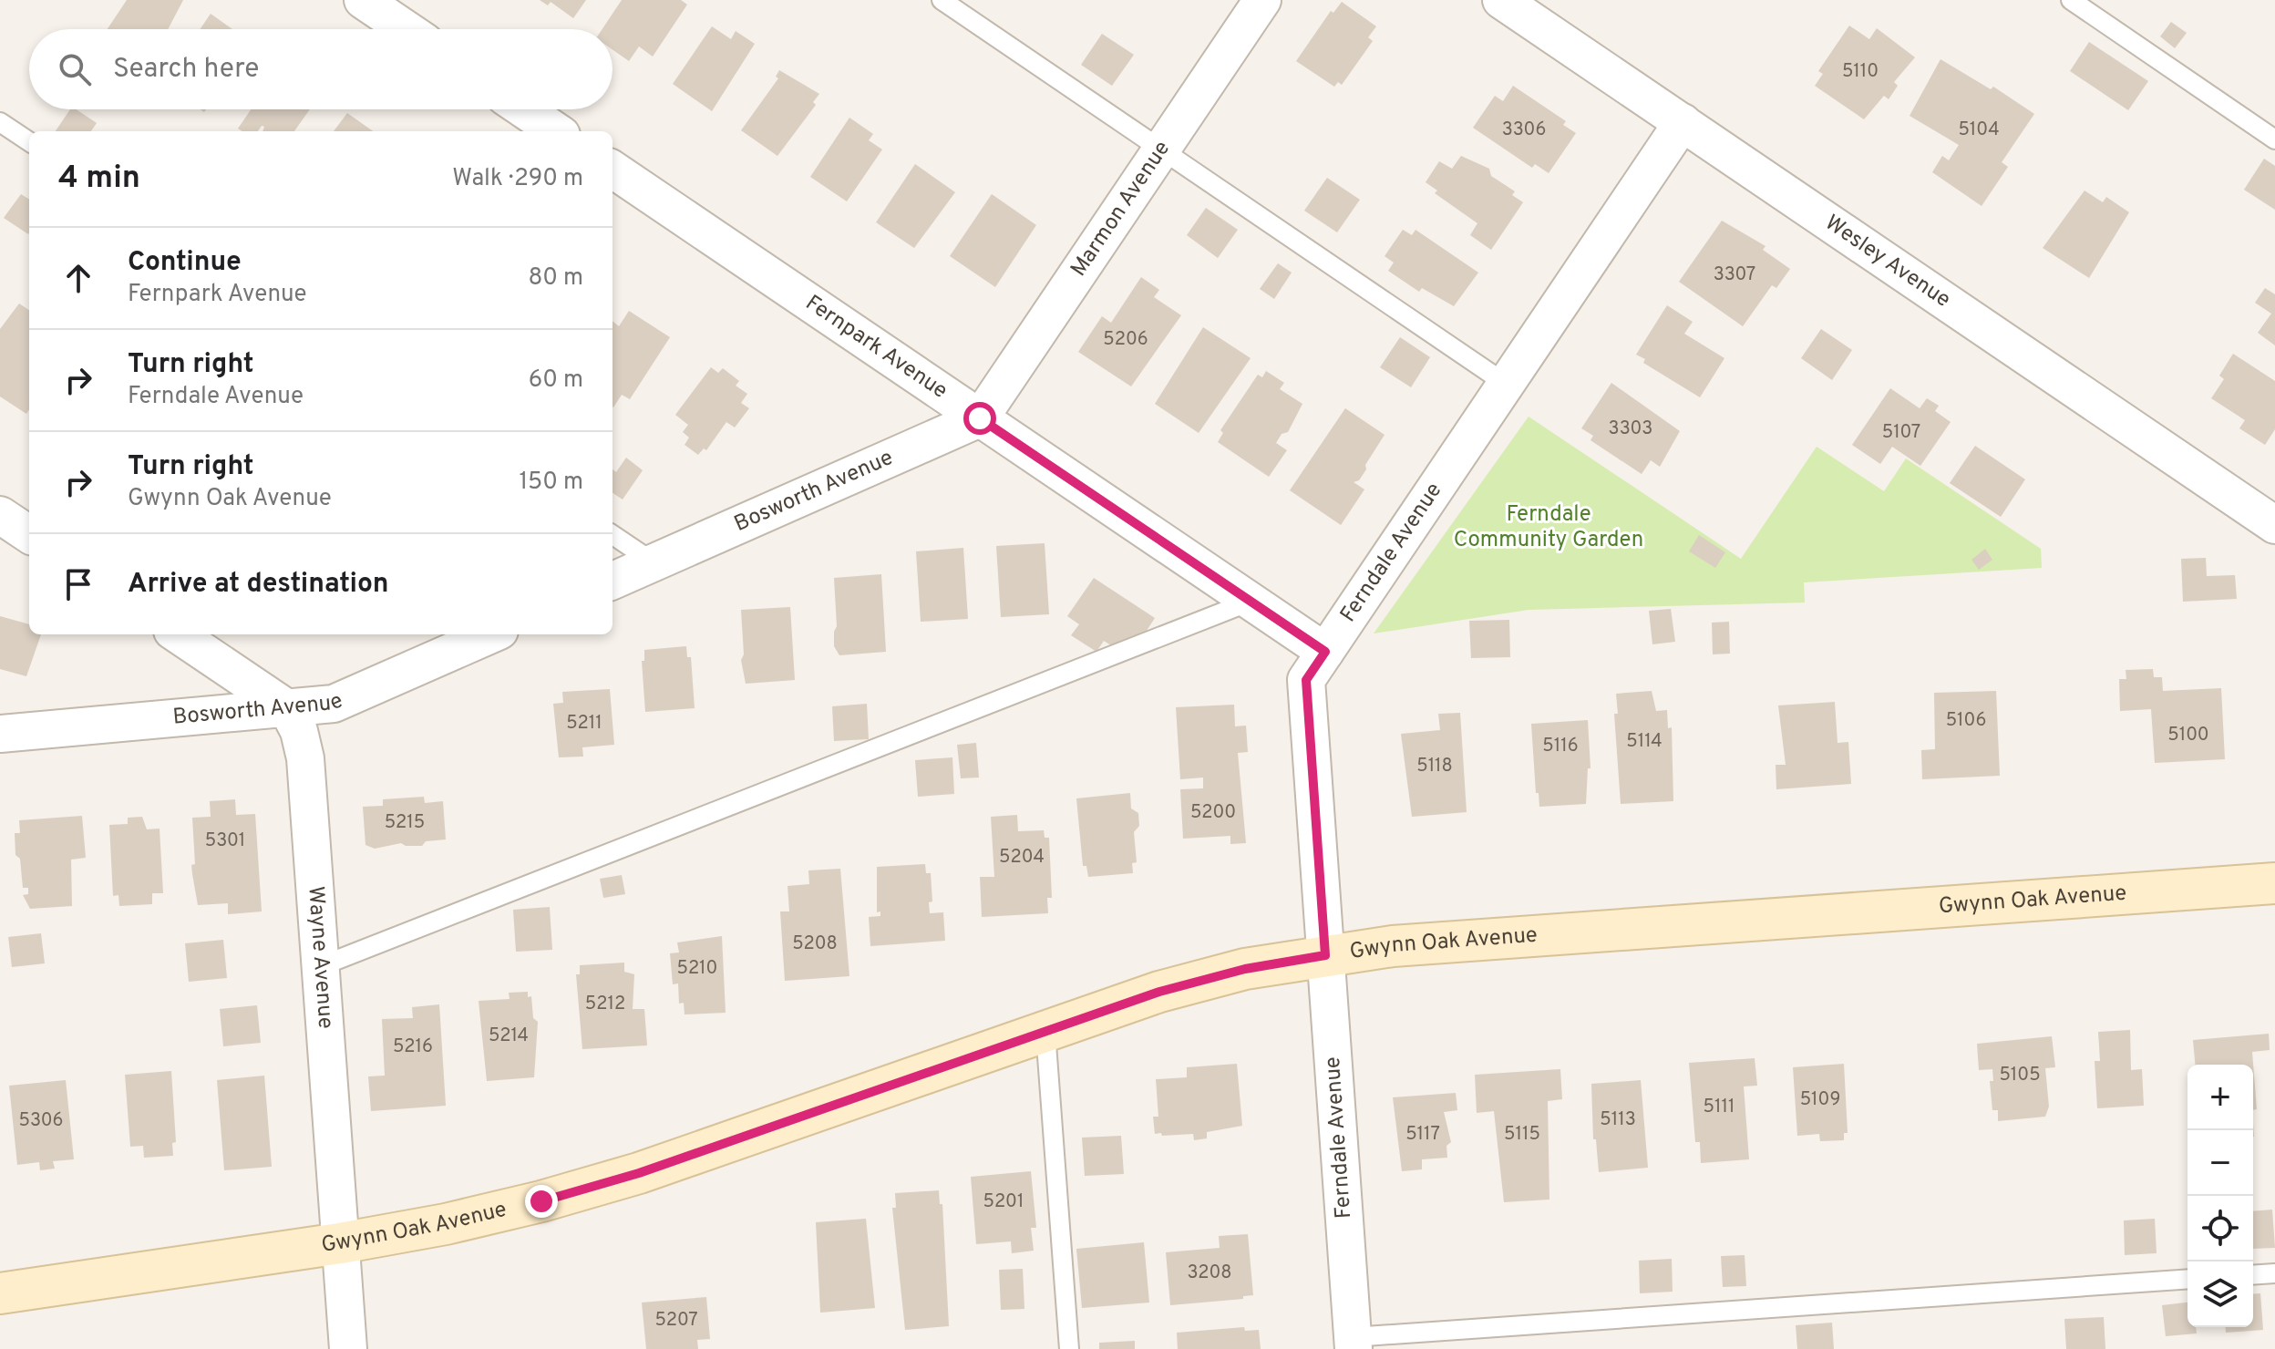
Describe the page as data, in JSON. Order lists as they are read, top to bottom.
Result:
{
  "streets": {
    "main road": ["Gwynn Oak Avenue"],
    "street": [
      "Marmon Avenue",
      "Wesley Avenue",
      "Fernpark Avenue",
      "Bosworth Avenue",
      "Ferndale Avenue",
      "Wayne Avenue"
    ]
  },
  "crossings": [
    ["Marmon Avenue", "Fernpark Avenue"],
    ["Marmon Avenue", "Bosworth Avenue"],
    ["Wesley Avenue", "Ferndale Avenue"],
    ["Fernpark Avenue", "Bosworth Avenue"],
    ["Fernpark Avenue", "Ferndale Avenue"],
    ["Bosworth Avenue", "Wayne Avenue"],
    ["Ferndale Avenue", "Gwynn Oak Avenue"],
    ["Gwynn Oak Avenue", "Wayne Avenue"]
  ],
  "parks": ["Ferndale Community Garden"],
  "house_numbers": [
    "5110",
    "3306",
    "5104",
    "3307",
    "5206",
    "3303",
    "5107",
    "5106",
    "5211",
    "5100",
    "5114",
    "5116",
    "5118",
    "5200",
    "5215",
    "5301",
    "5204",
    "5208",
    "5210",
    "5212",
    "5214",
    "5216",
    "5105",
    "5109",
    "5111",
    "5113",
    "5306",
    "5117",
    "5115",
    "5201",
    "3208",
    "5207"
  ],
  "page": {
    "search": "Search here",
    "heading": ["4 min", "Walk · 290 m"],
    "list": [
      ["Continue", "Fernpark Avenue", "80 m"],
      ["Turn right", "Ferndale Avenue", "60 m"],
      ["Turn right", "Gwynn Oak Avenue", "150 m"],
      "Arrive at destination"
    ],
    "map_buttons": ["+", "−"]
  }
}
